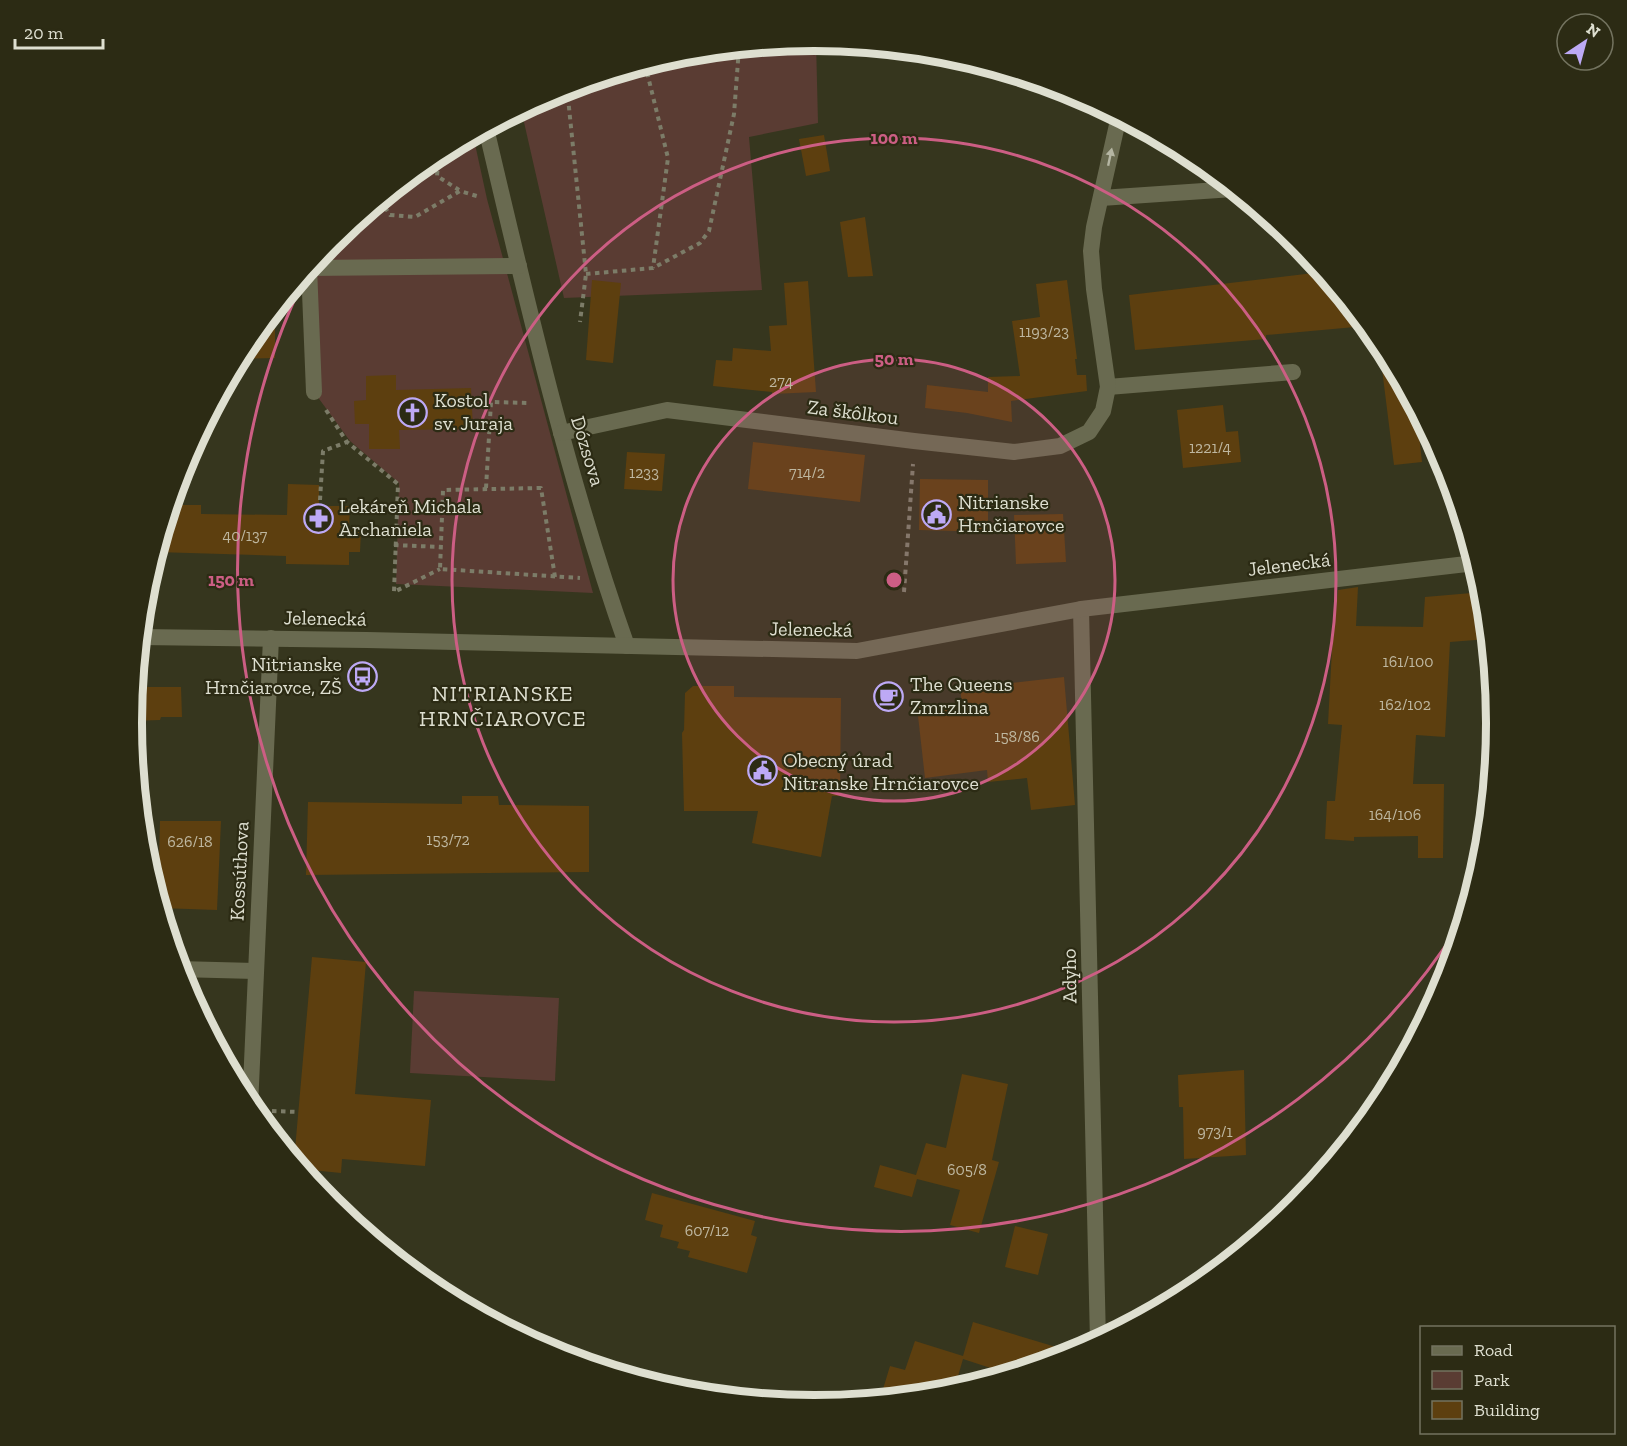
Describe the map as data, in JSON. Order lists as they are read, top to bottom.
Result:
{
  "streets": {
    "street": [
      "Za škôlkou",
      "Dózsova",
      "Jelenecká",
      "Kossúthova",
      "Adyho"
    ]
  },
  "crossings": [
    ["Za škôlkou", "Dózsova"],
    ["Dózsova", "Jelenecká"],
    ["Jelenecká", "Kossúthova"],
    ["Jelenecká", "Adyho"]
  ],
  "districts": ["NITRIANSKE HRNČIAROVCE"],
  "places": {
    "church": ["Kostol sv. Juraja"],
    "public building": ["Nitrianske Hrnčiarovce", "Obecný úrad Nitranske Hrnčiarovce"],
    "pharmacy": ["Lekáreň Michala Archaniela"],
    "bus stop": ["Nitrianske Hrnčiarovce, ZŠ"],
    "cafe": ["The Queens Zmrzlina"]
  },
  "house_numbers": [
    "1193/23",
    "274",
    "1221/4",
    "1233",
    "714/2",
    "40/137",
    "161/100",
    "162/102",
    "158/86",
    "164/106",
    "153/72",
    "626/18",
    "973/1",
    "605/8",
    "607/12"
  ],
  "legend": ["Road", "Park", "Building"],
  "scale_bar": "20 m",
  "north": "top right",
  "rings": ["100 m", "50 m", "150 m"]
}
